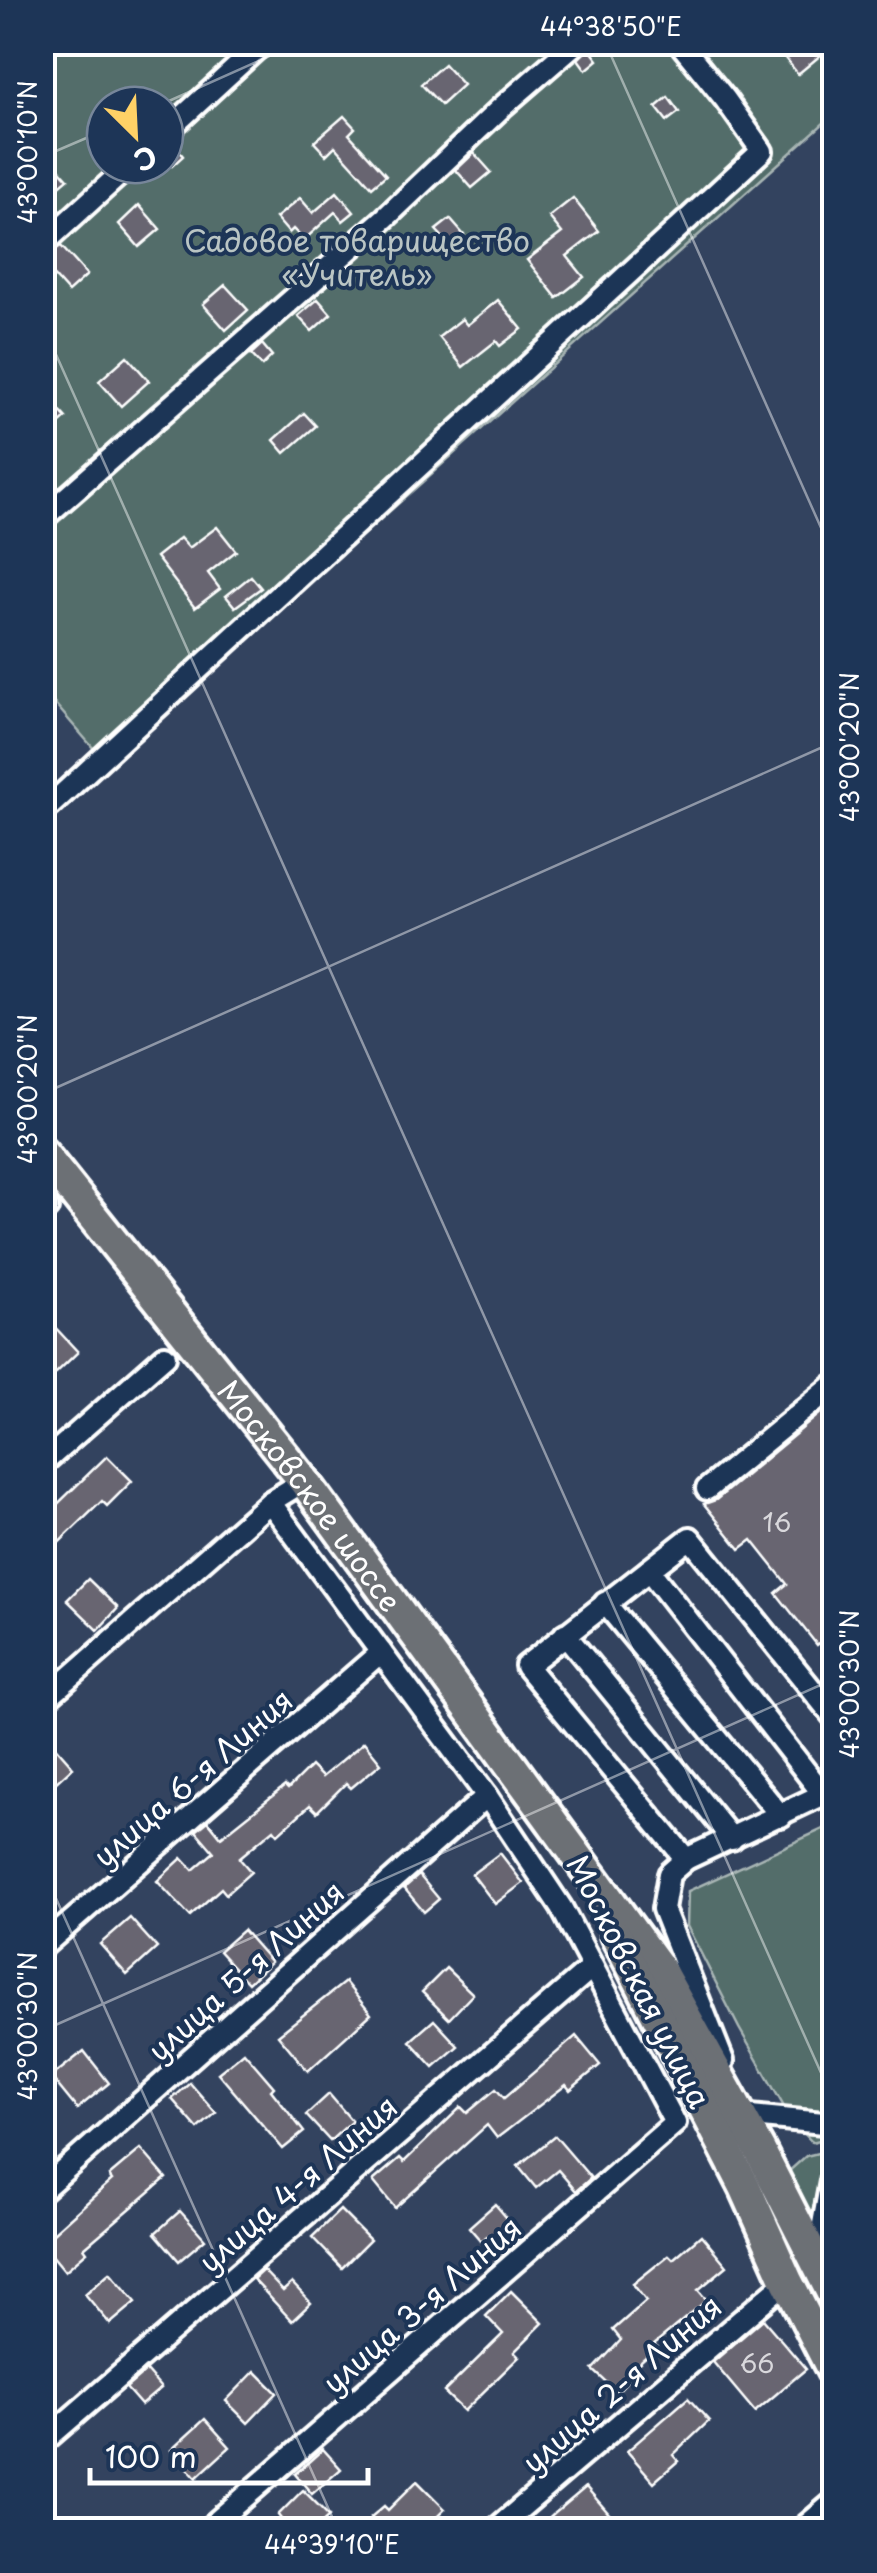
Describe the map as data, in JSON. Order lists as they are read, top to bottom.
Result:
{
  "streets": {
    "highway": ["Московское шоссе", "Московская улица"],
    "street": [
      "улица 6-я Линия",
      "улица 5-я Линия",
      "улица 4-я Линия",
      "улица 3-я Линия",
      "улица 2-я Линия"
    ]
  },
  "crossings": [
    ["Московское шоссе", "Московская улица"],
    ["Московская улица", "улица 2-я Линия"],
    ["улица 4-я Линия", "улица 3-я Линия"]
  ],
  "parks": ["Садовое товарищество «Учитель»"],
  "house_numbers": ["16", "66"],
  "scale_bar": "100 m",
  "north": "bottom right",
  "coordinates": [
    "44°38'50\"E",
    "43°00'10\"N",
    "43°00'20\"N",
    "43°00'30\"N",
    "44°39'10\"E"
  ]
}
